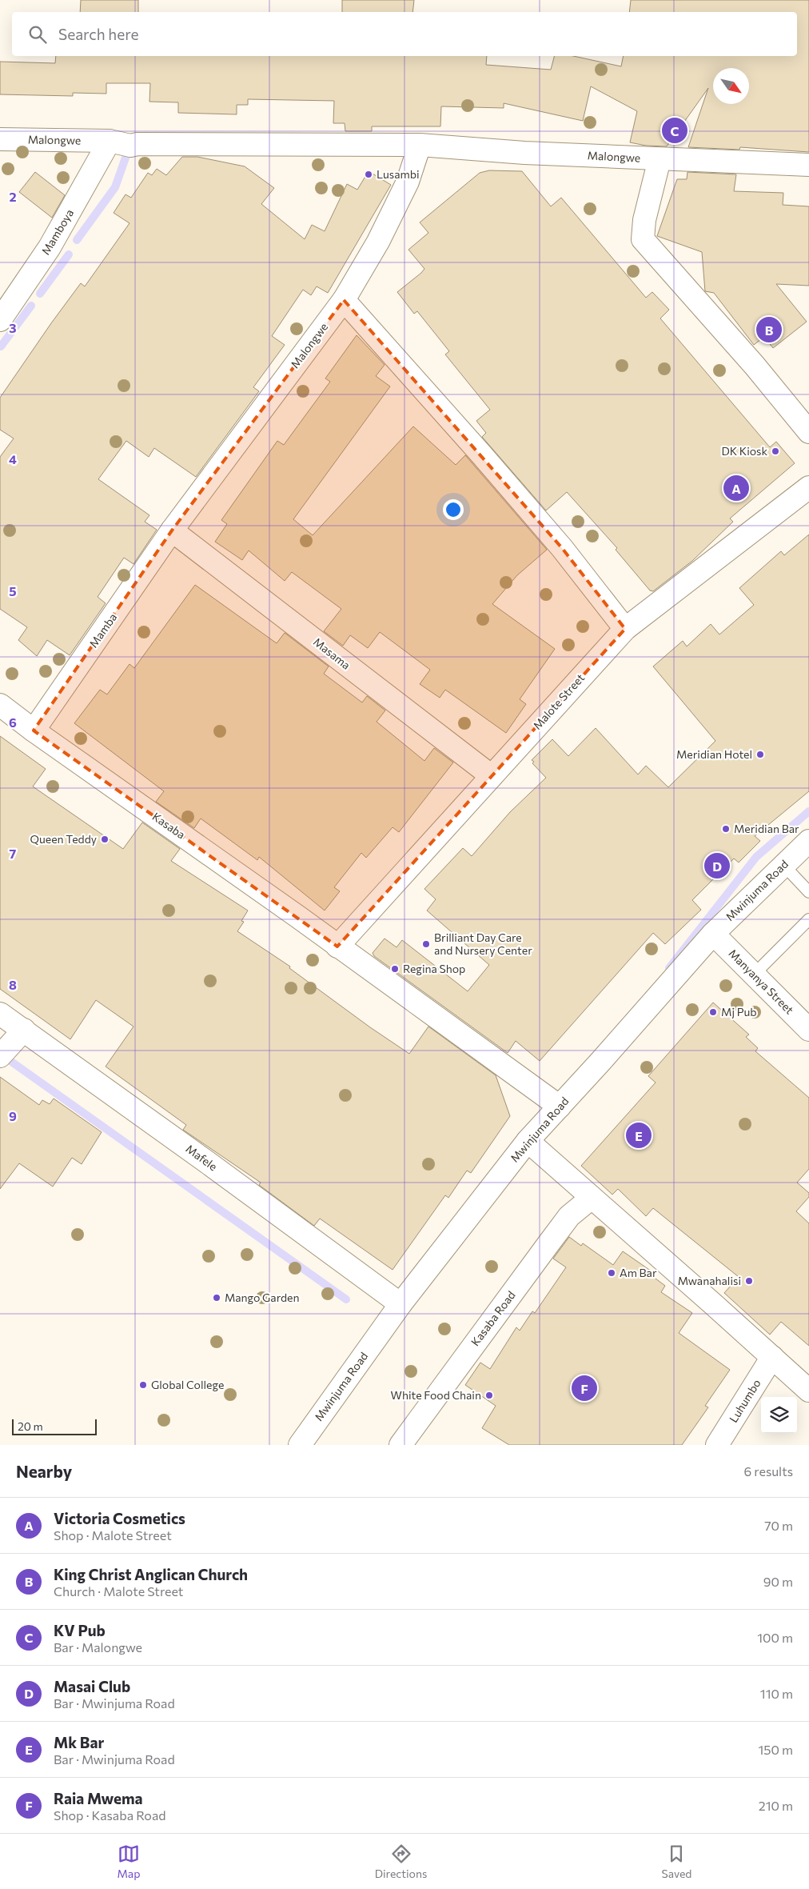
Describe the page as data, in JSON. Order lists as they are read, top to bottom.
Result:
{
  "streets": {
    "street": [
      "Malongwe",
      "Mamboya",
      "Mamba",
      "Masama",
      "Malote Street",
      "Kasaba",
      "Mwinjuma Road",
      "Manyanya Street",
      "Mafele",
      "Kasaba Road",
      "Luhumbo"
    ]
  },
  "crossings": [
    ["Malongwe", "Mamboya"],
    ["Malongwe", "Mamba"],
    ["Malongwe", "Masama"],
    ["Mamba", "Masama"],
    ["Mamba", "Kasaba"],
    ["Masama", "Malote Street"],
    ["Malote Street", "Kasaba"],
    ["Kasaba", "Mwinjuma Road"],
    ["Mwinjuma Road", "Manyanya Street"],
    ["Mwinjuma Road", "Mafele"]
  ],
  "places": [
    "Lusambi",
    "DK Kiosk",
    "Meridian Hotel",
    "Meridian Bar",
    "Queen Teddy",
    "Brilliant Day Care and Nursery Center",
    "Regina Shop",
    "Mj Pub",
    "Am Bar",
    "Mwanahalisi",
    "Mango Garden",
    "Global College",
    "White Food Chain"
  ],
  "scale_bar": "20 m",
  "north": "bottom right",
  "page": {
    "search": "Search here",
    "pins": [
      "C",
      "B",
      "A",
      "D",
      "E",
      "F"
    ],
    "scale": "20 m",
    "heading": ["Nearby", "6 results"],
    "list": [
      {
        "mark": "A",
        "name": "Victoria Cosmetics",
        "note": "Shop · Malote Street",
        "value": "70 m"
      },
      {
        "mark": "B",
        "name": "King Christ Anglican Church",
        "note": "Church · Malote Street",
        "value": "90 m"
      },
      {
        "mark": "C",
        "name": "KV Pub",
        "note": "Bar · Malongwe",
        "value": "100 m"
      },
      {
        "mark": "D",
        "name": "Masai Club",
        "note": "Bar · Mwinjuma Road",
        "value": "110 m"
      },
      {
        "mark": "E",
        "name": "Mk Bar",
        "note": "Bar · Mwinjuma Road",
        "value": "150 m"
      },
      {
        "mark": "F",
        "name": "Raia Mwema",
        "note": "Shop · Kasaba Road",
        "value": "210 m"
      }
    ],
    "nav": ["Map", "Directions", "Saved"]
  },
  "grid": {
    "rows": [
      "2",
      "3",
      "4",
      "5",
      "6",
      "7",
      "8",
      "9"
    ]
  }
}
